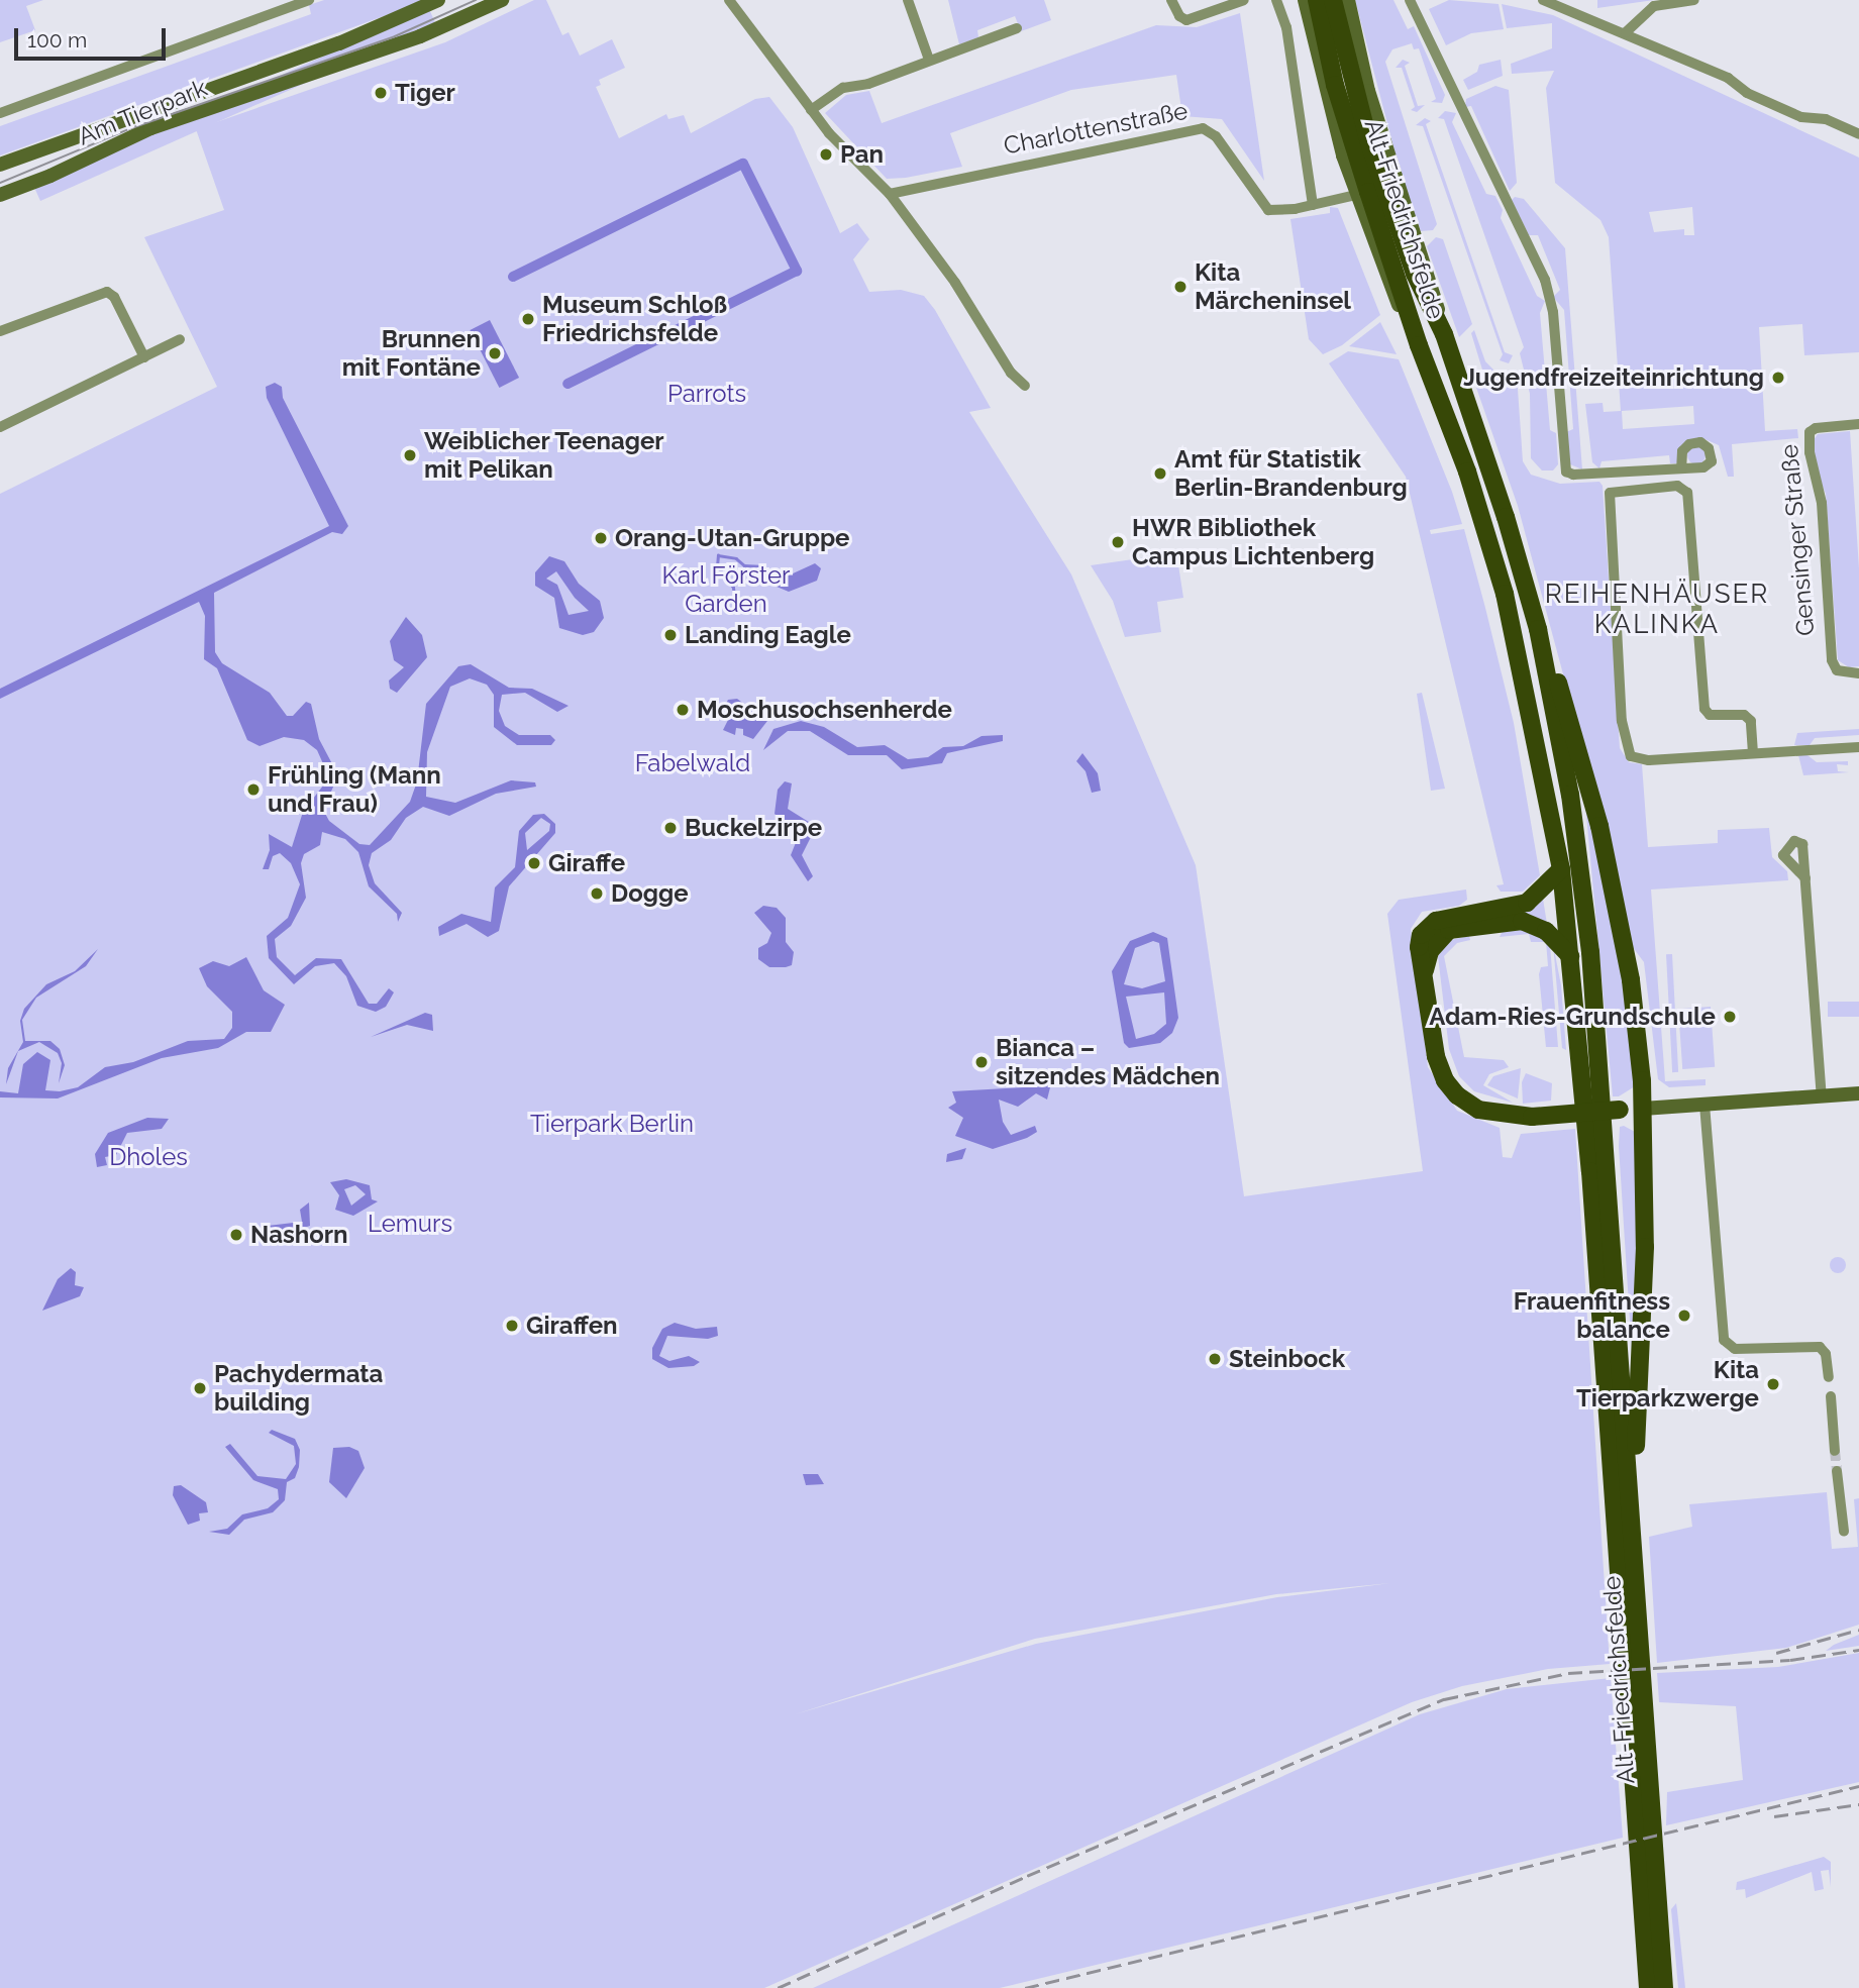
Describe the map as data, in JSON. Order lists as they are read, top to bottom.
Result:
{
  "streets": {
    "main road": ["Am Tierpark", "Alt-Friedrichsfelde"],
    "street": ["Charlottenstraße", "Gensinger Straße"]
  },
  "crossings": [
    ["Charlottenstraße", "Alt-Friedrichsfelde"]
  ],
  "districts": ["REIHENHÄUSER KALINKA"],
  "parks": [
    "Parrots",
    "Karl Förster Garden",
    "Fabelwald",
    "Tierpark Berlin",
    "Dholes",
    "Lemurs"
  ],
  "places": [
    "Tiger",
    "Pan",
    "Kita Märcheninsel",
    "Museum Schloß Friedrichsfelde",
    "Brunnen mit Fontäne",
    "Jugendfreizeiteinrichtung",
    "Weiblicher Teenager mit Pelikan",
    "Amt für Statistik Berlin-Brandenburg",
    "Orang-Utan-Gruppe",
    "HWR Bibliothek Campus Lichtenberg",
    "Landing Eagle",
    "Moschusochsenherde",
    "Frühling (Mann und Frau)",
    "Buckelzirpe",
    "Giraffe",
    "Dogge",
    "Adam-Ries-Grundschule",
    "Bianca – sitzendes Mädchen",
    "Nashorn",
    "Frauenfitness balance",
    "Giraffen",
    "Steinbock",
    "Kita Tierparkzwerge",
    "Pachydermata building"
  ],
  "scale_bar": "100 m"
}
